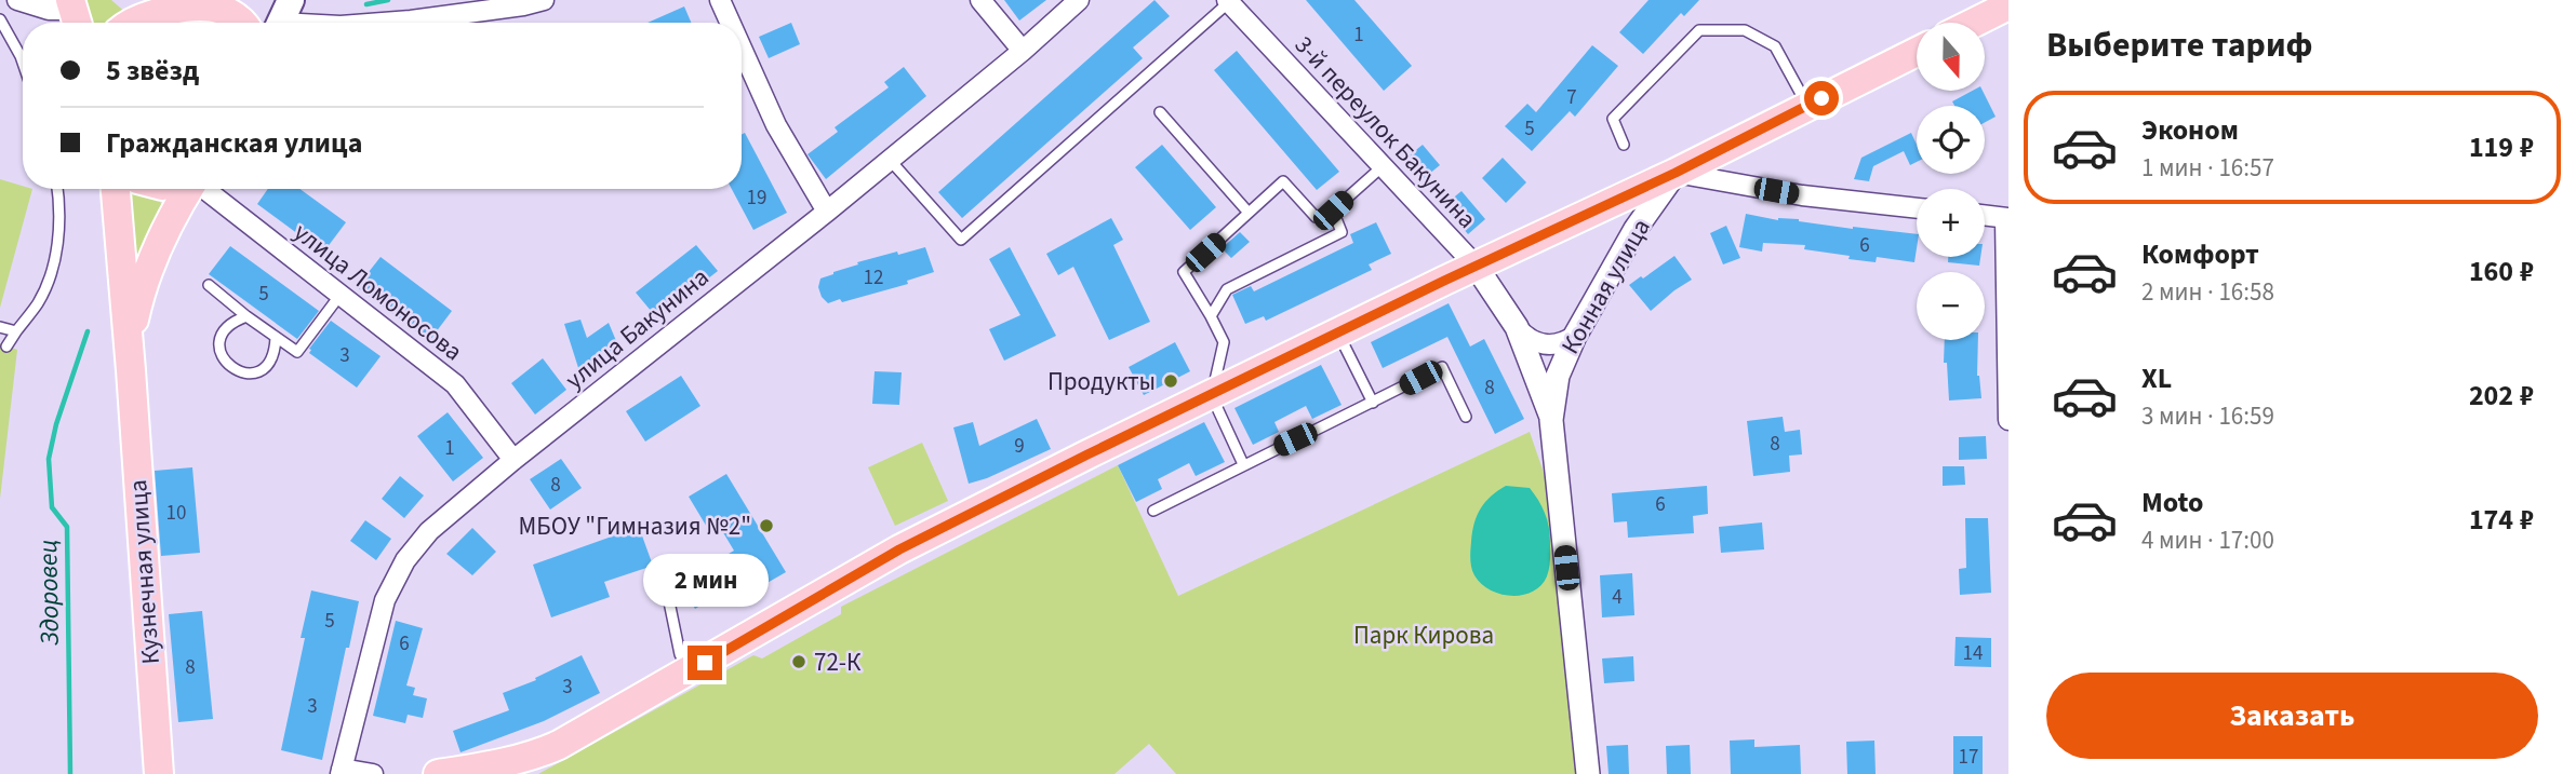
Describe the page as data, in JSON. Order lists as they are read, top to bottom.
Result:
{
  "streets": {
    "main road": ["Конная улица", "Кузнечная улица"],
    "street": ["3-й переулок Бакунина", "улица Ломоносова", "улица Бакунина"]
  },
  "crossings": [
    ["3-й переулок Бакунина", "Конная улица"],
    ["улица Ломоносова", "улица Бакунина"]
  ],
  "water": ["Здоровец"],
  "parks": ["Парк Кирова"],
  "places": ["Продукты", "МБОУ \"Гимназия №2\"", "72-К"],
  "house_numbers": [
    "1",
    "7",
    "5",
    "19",
    "6",
    "12",
    "5",
    "3",
    "8",
    "8",
    "9",
    "1",
    "8",
    "6",
    "10",
    "4",
    "5",
    "6",
    "14",
    "8",
    "3",
    "3",
    "17"
  ],
  "north": "bottom",
  "page": {
    "heading": "Выберите тариф",
    "map_buttons": ["+", "−"],
    "banner": ["5 звёзд", "Гражданская улица"],
    "list": [
      {
        "name": "Эконом",
        "note": "1 мин · 16:57",
        "value": "119 ₽"
      },
      {
        "name": "Комфорт",
        "note": "2 мин · 16:58",
        "value": "160 ₽"
      },
      {
        "name": "XL",
        "note": "3 мин · 16:59",
        "value": "202 ₽"
      },
      {
        "name": "Moto",
        "note": "4 мин · 17:00",
        "value": "174 ₽"
      }
    ],
    "bubble": "2 мин",
    "buttons": "Заказать"
  }
}
